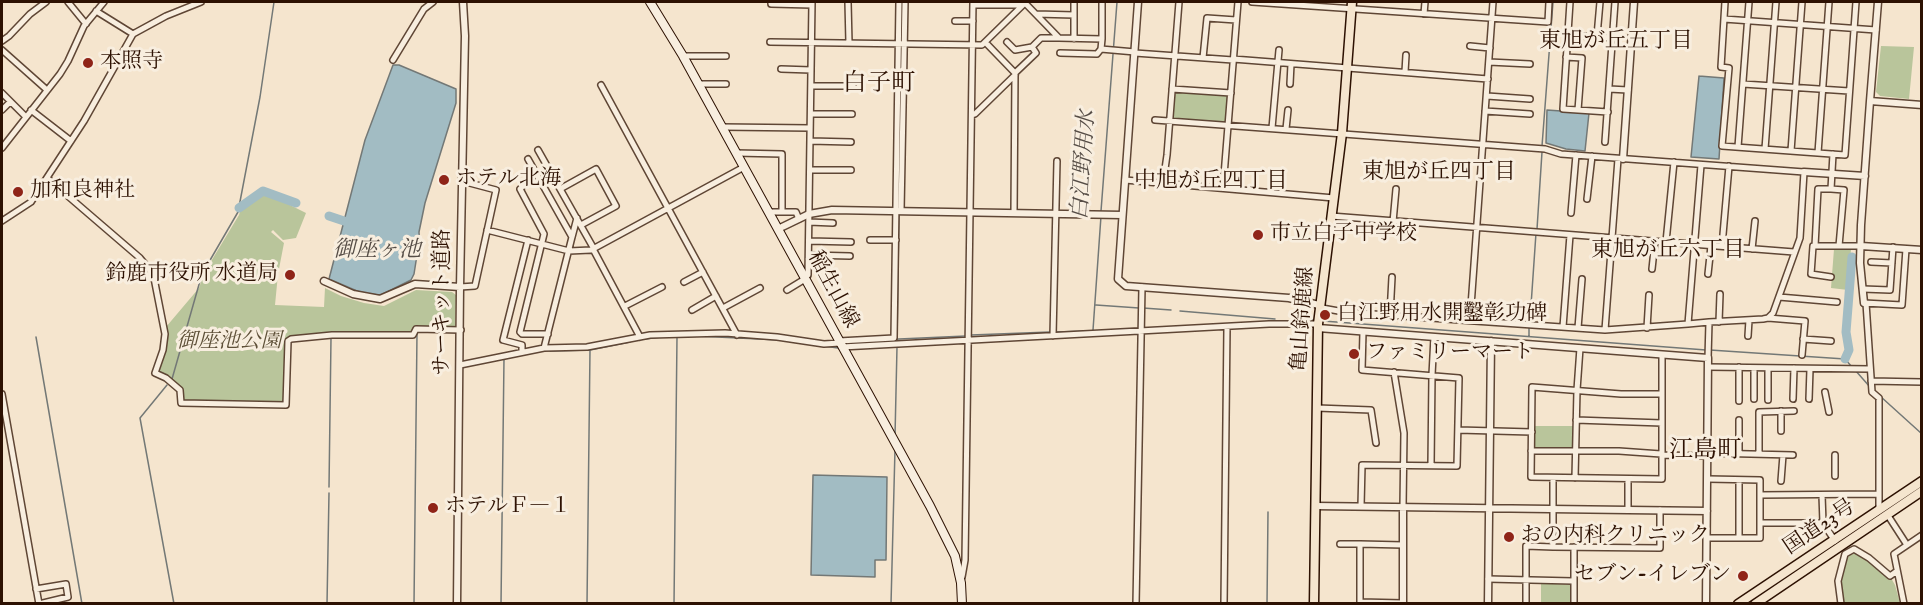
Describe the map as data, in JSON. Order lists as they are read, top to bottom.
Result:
{
  "streets": {
    "main road": ["稲生山線", "亀山鈴鹿線", "国道23号"],
    "street": ["サーキット道路"]
  },
  "districts": [
    "東旭が丘五丁目",
    "白子町",
    "東旭が丘四丁目",
    "中旭が丘四丁目",
    "東旭が丘六丁目",
    "江島町"
  ],
  "water": ["白江野用水", "御座ヶ池"],
  "parks": ["御座池公園"],
  "places": [
    "本照寺",
    "ホテル北海",
    "加和良神社",
    "市立白子中学校",
    "鈴鹿市役所 水道局",
    "白江野用水開鑿彰功碑",
    "ファミリーマート",
    "ホテルＦ―１",
    "おの内科クリニック",
    "セブン-イレブン"
  ]
}
